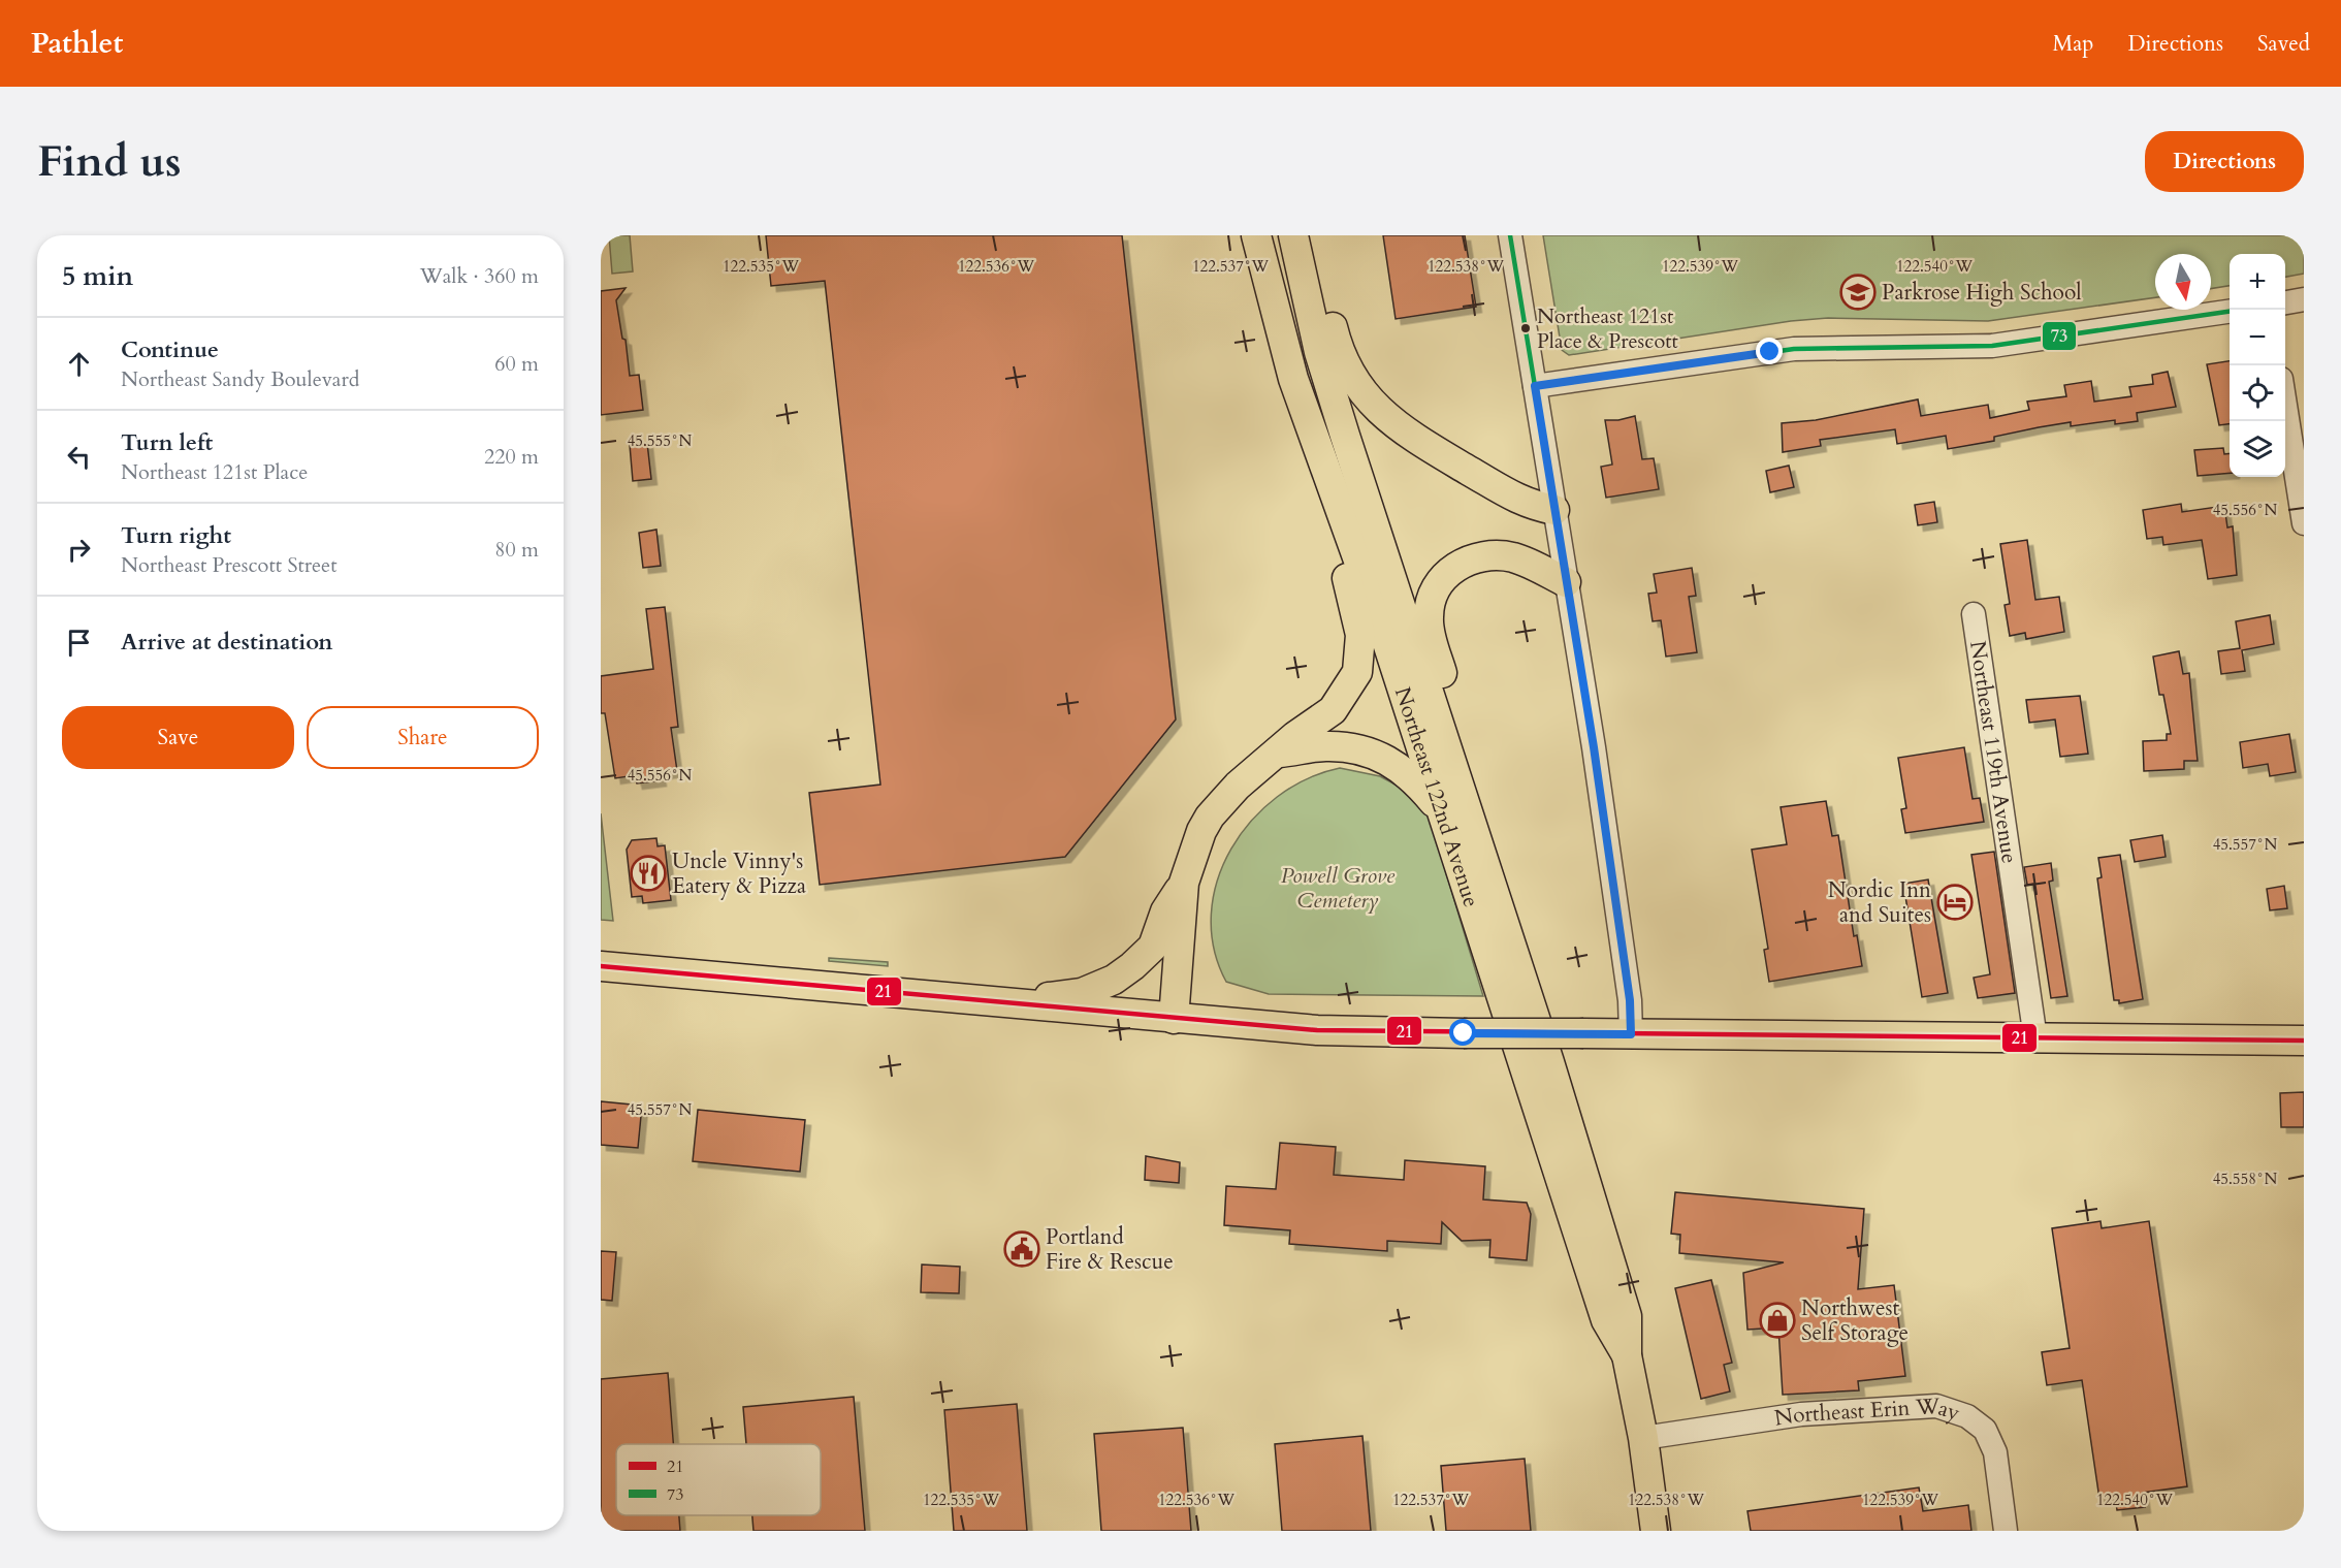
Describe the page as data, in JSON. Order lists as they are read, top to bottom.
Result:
{
  "streets": {
    "main road": ["Northeast 122nd Avenue"],
    "street": ["Northeast 119th Avenue", "Northeast Erin Way"]
  },
  "crossings": [
    ["Northeast 122nd Avenue", "Northeast Erin Way"]
  ],
  "parks": ["Powell Grove Cemetery"],
  "places": {
    "school or university": ["Parkrose High School"],
    "other": ["Northeast 121st Place & Prescott"],
    "restaurant": ["Uncle Vinny's Eatery & Pizza"],
    "hotel": ["Nordic Inn and Suites"],
    "public building": ["Portland Fire & Rescue"],
    "shop": ["Northwest Self Storage"]
  },
  "lines": ["transit line 73", "transit line 21"],
  "legend": ["21", "73"],
  "north": "bottom",
  "page": {
    "header": "Pathlet",
    "nav": ["Map", "Directions", "Saved"],
    "buttons": [
      "Directions",
      ["Save", "Share"]
    ],
    "title": "Find us",
    "heading": ["5 min", "Walk · 360 m"],
    "map_buttons": ["+", "−"],
    "list": [
      ["Continue", "Northeast Sandy Boulevard", "60 m"],
      ["Turn left", "Northeast 121st Place", "220 m"],
      ["Turn right", "Northeast Prescott Street", "80 m"],
      "Arrive at destination"
    ]
  },
  "coordinates": [
    "122.535°W",
    "122.536°W",
    "122.537°W",
    "122.538°W",
    "122.539°W",
    "122.540°W",
    "45.555°N",
    "45.556°N",
    "45.557°N",
    "45.558°N"
  ]
}
